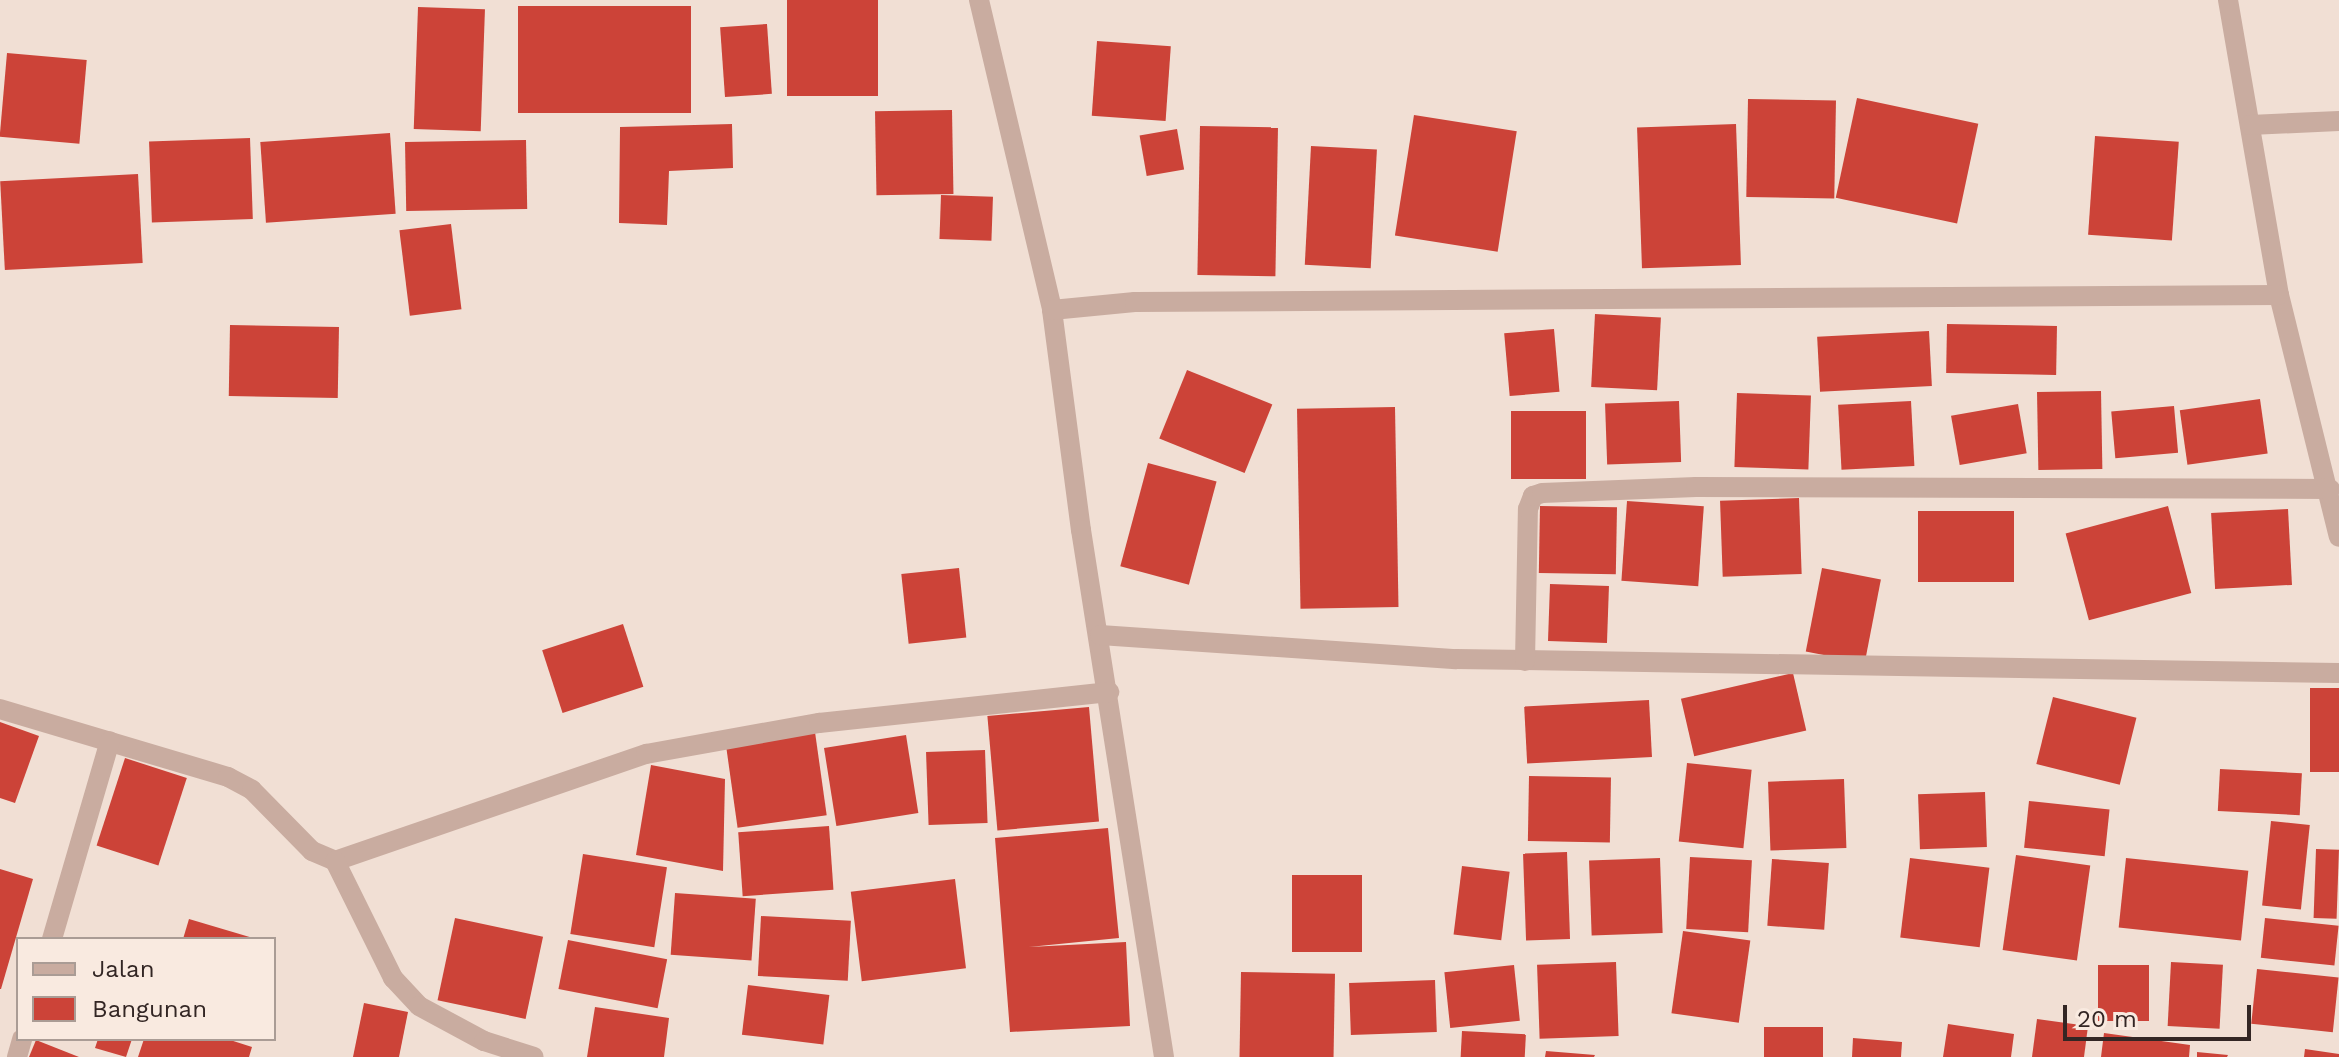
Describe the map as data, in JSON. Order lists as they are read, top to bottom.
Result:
{
  "legend": ["Jalan", "Bangunan"],
  "scale_bar": "20 m"
}
